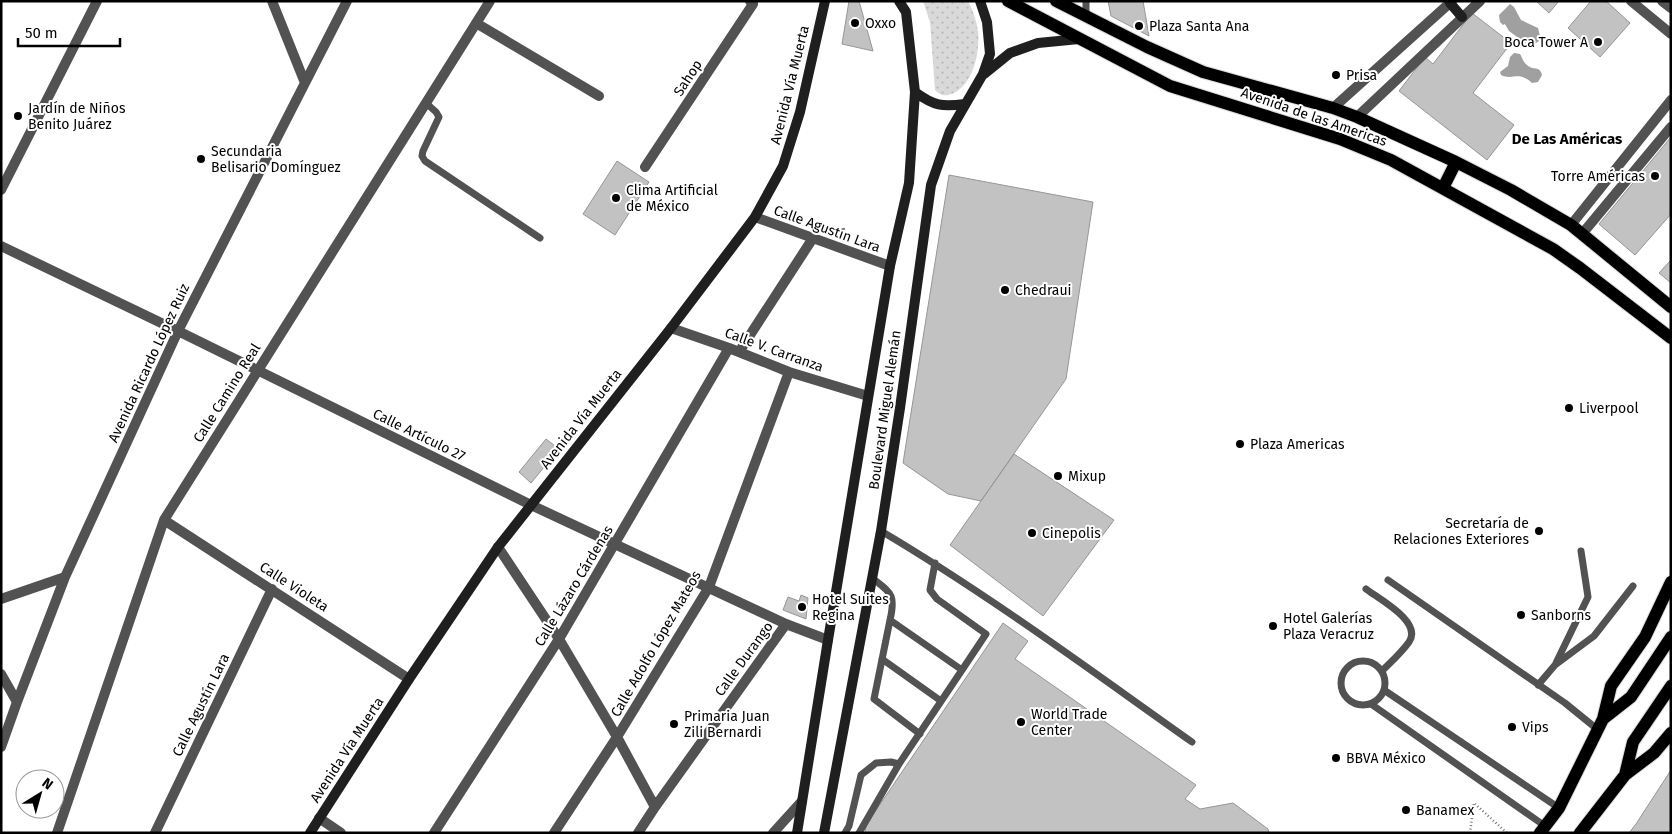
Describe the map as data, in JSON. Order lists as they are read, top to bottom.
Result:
{
  "streets": {
    "main road": ["Avenida Vía Muerta", "Avenida de las Americas", "Boulevard Miguel Alemán"],
    "street": [
      "Sahop",
      "Calle Agustín Lara",
      "Calle V. Carranza",
      "Avenida Ricardo López Ruiz",
      "Calle Camino Real",
      "Calle Artículo 27",
      "Calle Lázaro Cárdenas",
      "Calle Violeta",
      "Calle Adolfo López Mateos",
      "Calle Durango"
    ]
  },
  "crossings": [
    ["Avenida Vía Muerta", "Calle Agustín Lara"],
    ["Avenida Vía Muerta", "Calle V. Carranza"],
    ["Avenida Vía Muerta", "Calle Artículo 27"],
    ["Avenida Vía Muerta", "Calle Violeta"],
    ["Calle Agustín Lara", "Boulevard Miguel Alemán"],
    ["Calle Agustín Lara", "Calle Lázaro Cárdenas"],
    ["Calle Agustín Lara", "Calle Violeta"],
    ["Calle V. Carranza", "Boulevard Miguel Alemán"],
    ["Calle V. Carranza", "Calle Lázaro Cárdenas"],
    ["Calle V. Carranza", "Calle Adolfo López Mateos"],
    ["Avenida Ricardo López Ruiz", "Calle Artículo 27"],
    ["Calle Camino Real", "Calle Artículo 27"],
    ["Calle Camino Real", "Calle Violeta"],
    ["Boulevard Miguel Alemán", "Calle Artículo 27"],
    ["Calle Artículo 27", "Calle Lázaro Cárdenas"],
    ["Calle Artículo 27", "Calle Adolfo López Mateos"],
    ["Calle Artículo 27", "Calle Durango"]
  ],
  "districts": ["De Las Américas"],
  "places": [
    "Oxxo",
    "Plaza Santa Ana",
    "Boca Tower A",
    "Prisa",
    "Jardín de Niños Benito Juárez",
    "Secundaria Belisario Domínguez",
    "Torre Américas",
    "Clima Artificial de México",
    "Chedraui",
    "Liverpool",
    "Plaza Americas",
    "Mixup",
    "Secretaría de Relaciones Exteriores",
    "Cinepolis",
    "Hotel Suites Regina",
    "Sanborns",
    "Hotel Galerías Plaza Veracruz",
    "World Trade Center",
    "Primaria Juan Zili Bernardi",
    "Vips",
    "BBVA México",
    "Banamex"
  ],
  "scale_bar": "50 m",
  "north": "top right"
}
